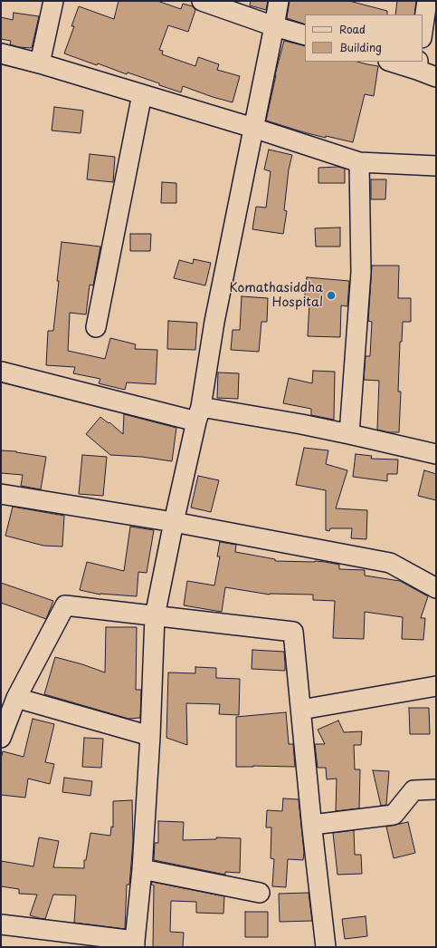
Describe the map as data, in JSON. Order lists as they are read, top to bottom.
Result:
{
  "places": ["Komathasiddha Hospital"],
  "legend": ["Road", "Building"]
}
